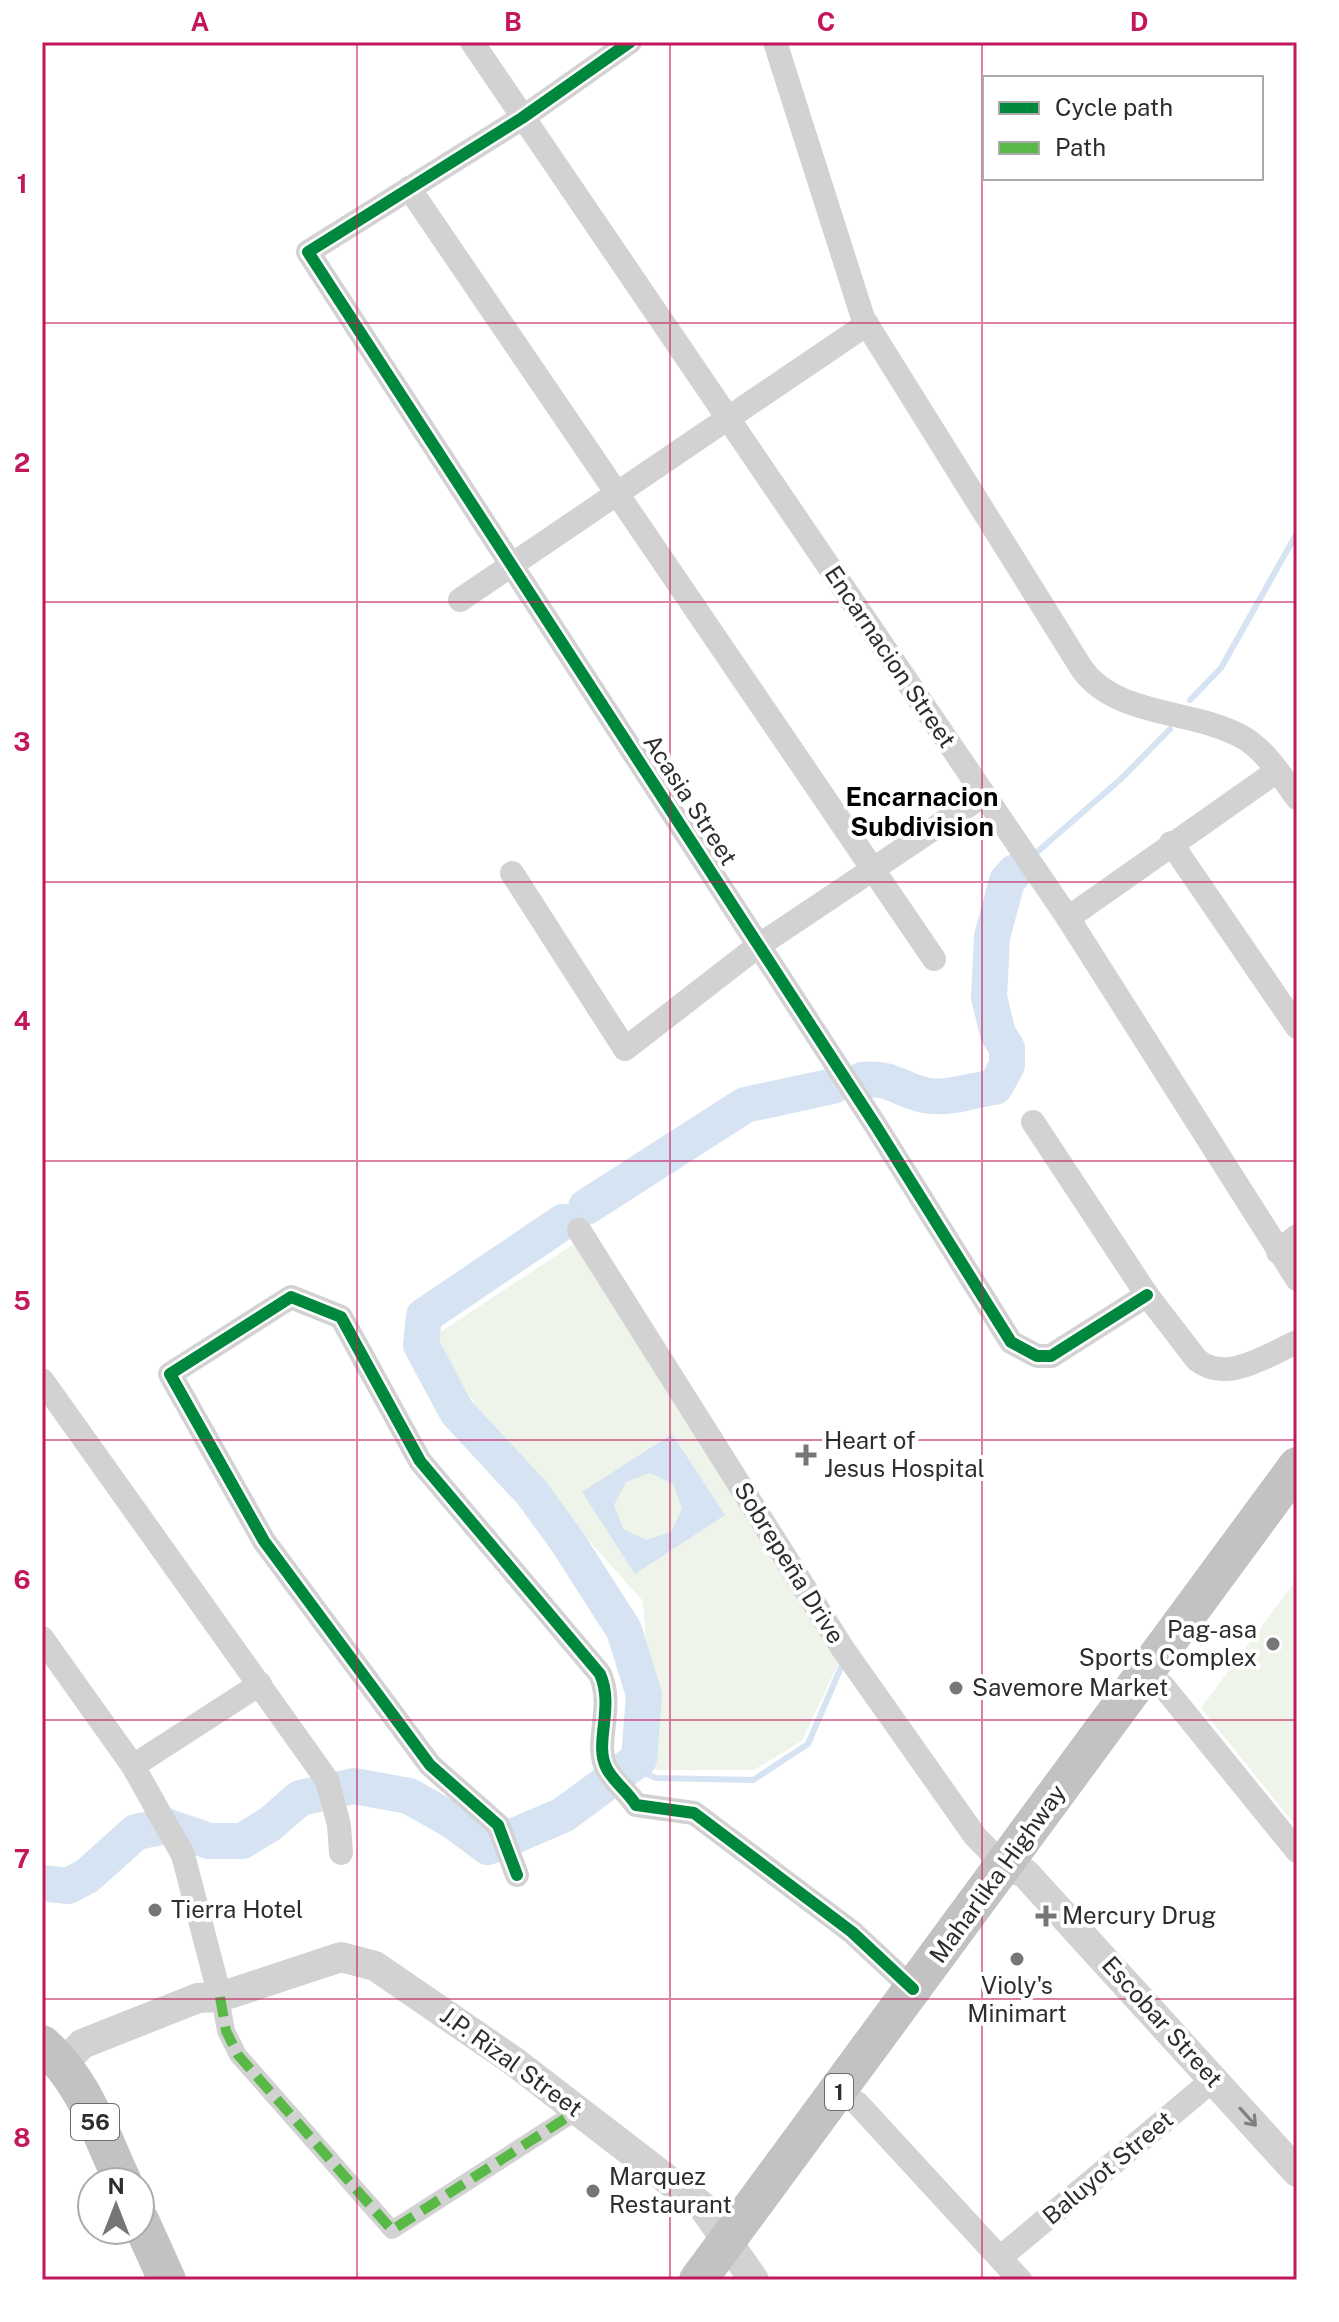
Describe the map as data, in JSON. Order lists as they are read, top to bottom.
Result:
{
  "streets": {
    "highway": ["Maharlika Highway", "1", "56"],
    "street": [
      "Encarnacion Street",
      "Acasia Street",
      "Sobrepeña Drive",
      "Escobar Street",
      "J.P. Rizal Street",
      "Baluyot Street"
    ]
  },
  "crossings": [
    ["Sobrepeña Drive", "Maharlika Highway"],
    ["Sobrepeña Drive", "Escobar Street"],
    ["Maharlika Highway", "Escobar Street"],
    ["Maharlika Highway", "J.P. Rizal Street"],
    ["Escobar Street", "Baluyot Street"],
    ["J.P. Rizal Street", "56"]
  ],
  "districts": ["Encarnacion Subdivision"],
  "places": {
    "health": ["Heart of Jesus Hospital", "Mercury Drug"],
    "other": [
      "Pag-asa Sports Complex",
      "Savemore Market",
      "Tierra Hotel",
      "Violy's Minimart",
      "Marquez Restaurant"
    ]
  },
  "legend": ["Cycle path", "Path"],
  "north": "top",
  "grid": {
    "columns": [
      "A",
      "B",
      "C",
      "D"
    ],
    "rows": [
      "1",
      "2",
      "3",
      "4",
      "5",
      "6",
      "7",
      "8"
    ]
  }
}
